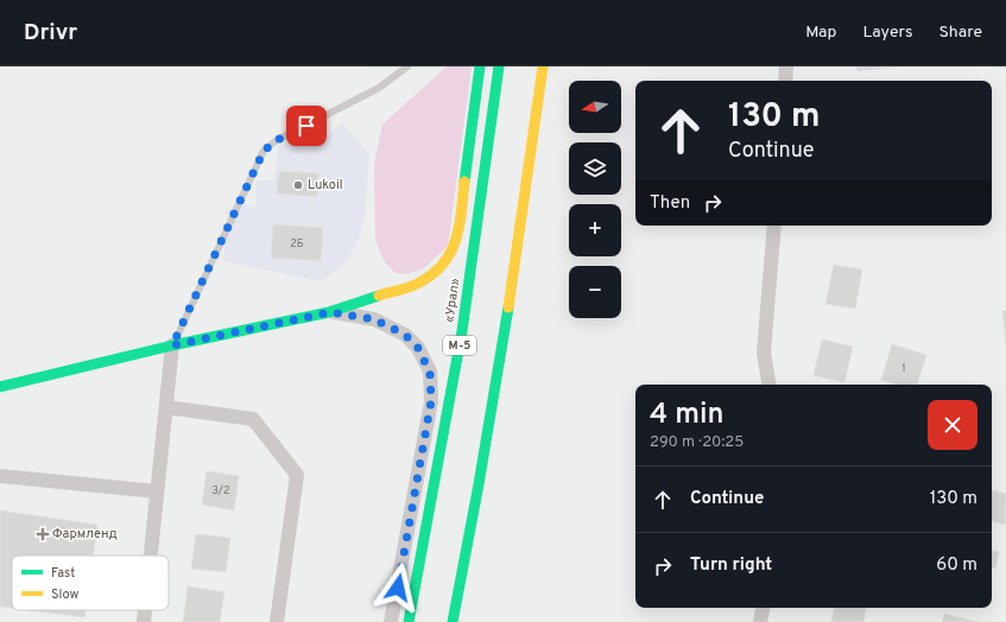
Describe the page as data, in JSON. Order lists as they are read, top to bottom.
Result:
{
  "streets": {
    "main road": ["«Урал»", "М-5"]
  },
  "places": {
    "other": ["Lukoil"],
    "health": ["Фармленд"]
  },
  "house_numbers": ["2Б", "1", "3/2"],
  "legend": ["Fast", "Slow"],
  "north": "left",
  "page": {
    "header": "Drivr",
    "nav": ["Map", "Layers", "Share"],
    "map_buttons": ["+", "−"],
    "turn": ["130 m", "Continue"],
    "then": "Then",
    "heading": ["4 min", "290 m · 20:25"],
    "list": [
      {
        "name": "Continue",
        "value": "130 m"
      },
      {
        "name": "Turn right",
        "value": "60 m"
      }
    ]
  }
}
